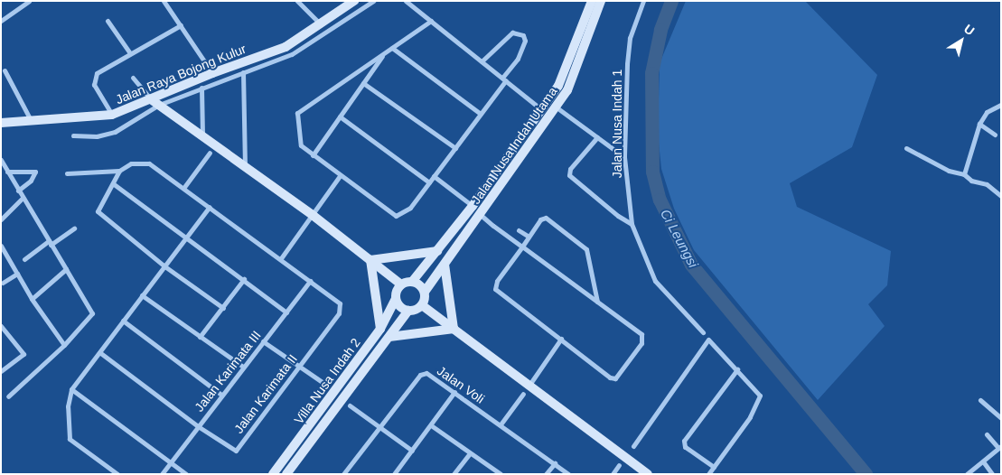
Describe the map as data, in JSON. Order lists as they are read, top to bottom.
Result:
{
  "streets": {
    "street": [
      "Jalan Raya Bojong Kulur",
      "Jalan Nusa Indah 1",
      "Jalan Nusa Indah Utama",
      "Jalan Karimata III",
      "Villa Nusa Indah 2",
      "Jalan Voli",
      "Jalan Karimata II"
    ]
  },
  "crossings": [
    ["Jalan Nusa Indah Utama", "Villa Nusa Indah 2"],
    ["Jalan Karimata III", "Jalan Karimata II"]
  ],
  "water": ["Ci Leungsi"],
  "north": "top right"
}
